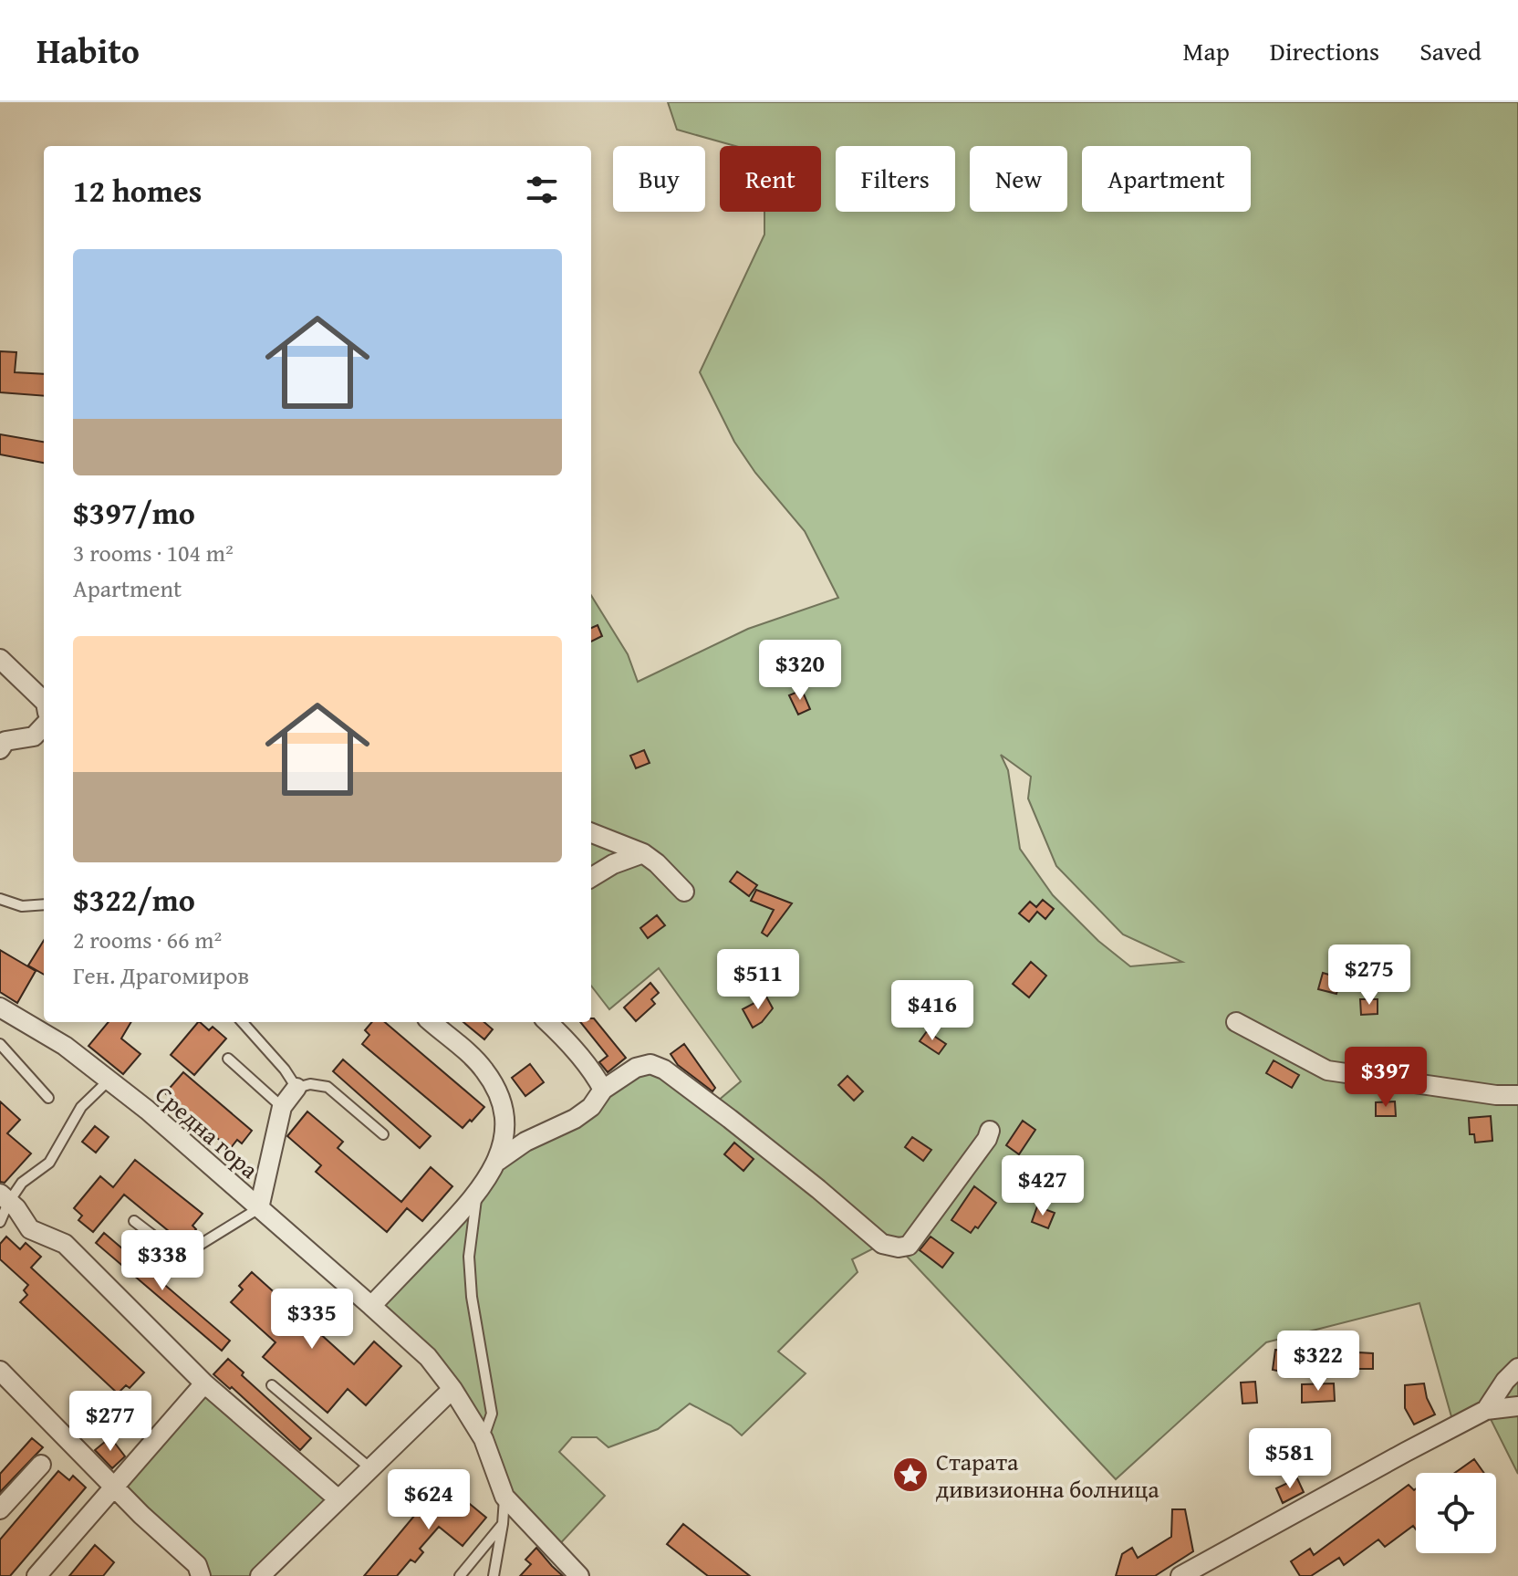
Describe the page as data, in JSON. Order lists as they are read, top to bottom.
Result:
{
  "streets": {
    "street": ["Средна гора"]
  },
  "places": {
    "place": ["Старата дивизионна болница"]
  },
  "page": {
    "header": "Habito",
    "nav": ["Map", "Directions", "Saved"],
    "chip": [
      "Buy",
      "Rent",
      "Filters",
      "New",
      "Apartment"
    ],
    "heading": "12 homes",
    "list": [
      {
        "name": "$397/mo",
        "note": "3 rooms · 104 m² · Apartment"
      },
      {
        "name": "$322/mo",
        "note": "2 rooms · 66 m² · Ген. Драгомиров"
      }
    ],
    "price": [
      "$320",
      "$275",
      "$511",
      "$416",
      "$397",
      "$427",
      "$338",
      "$335",
      "$322",
      "$277",
      "$581",
      "$624"
    ]
  }
}
